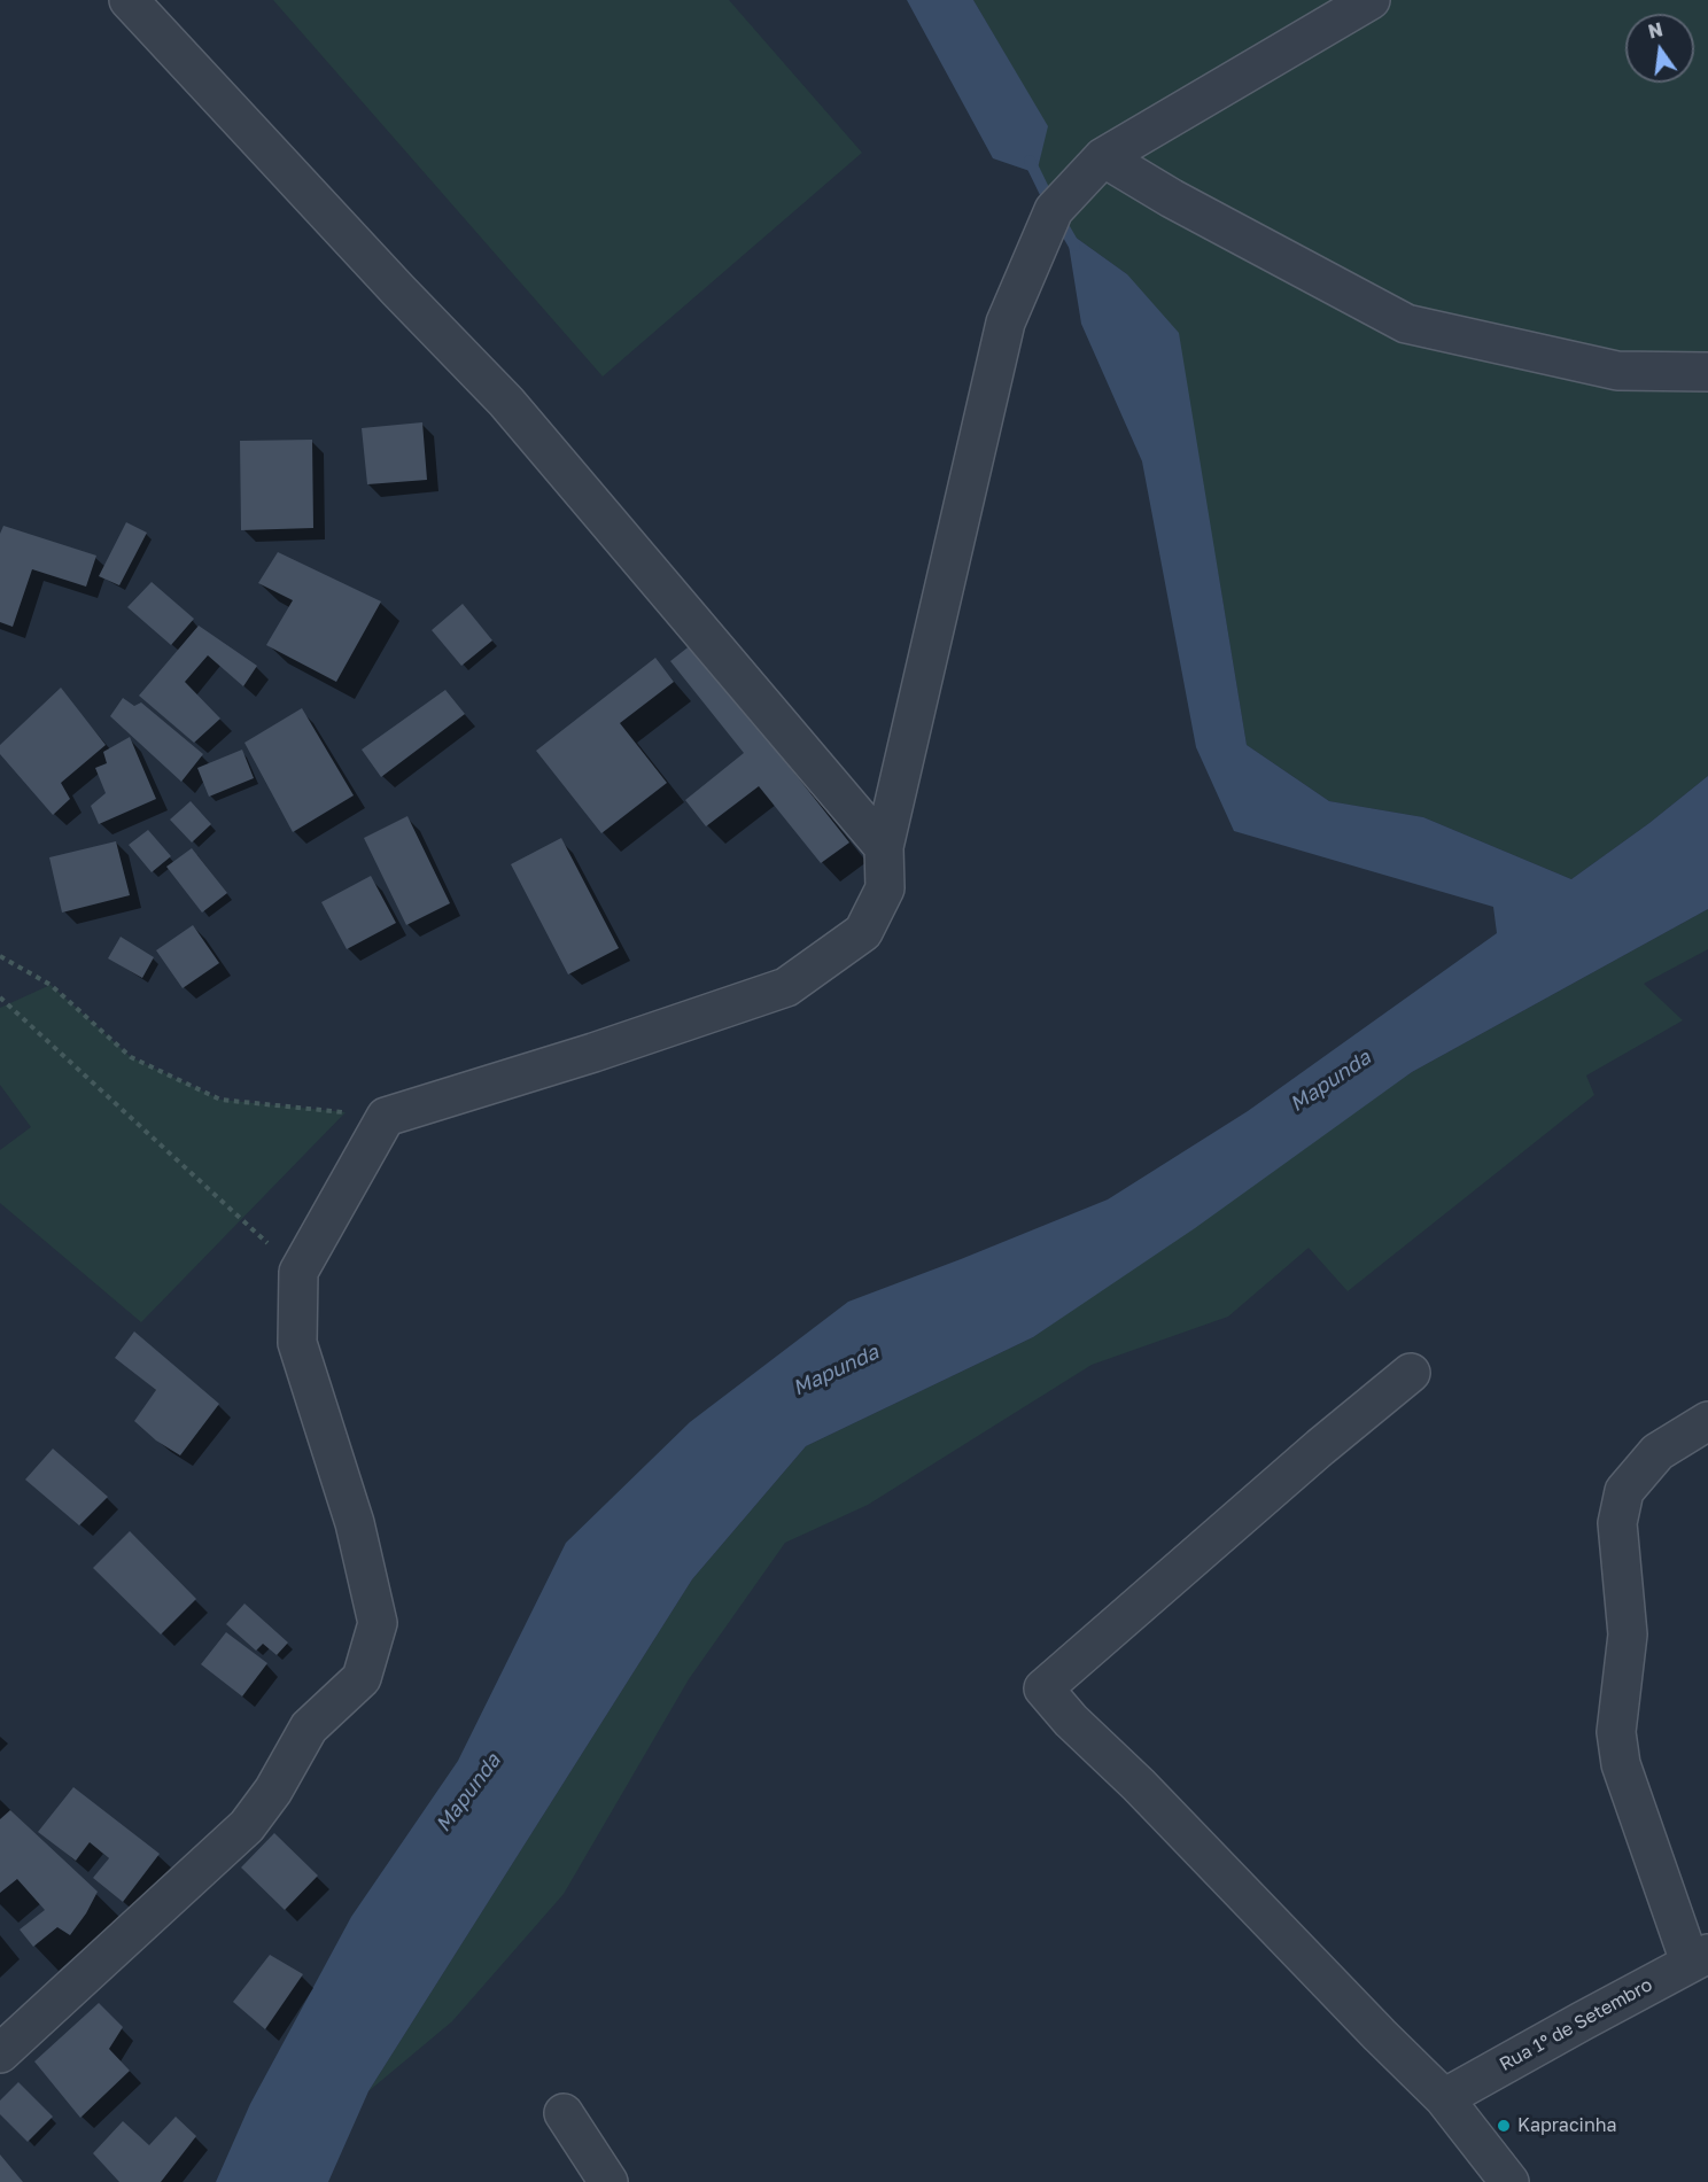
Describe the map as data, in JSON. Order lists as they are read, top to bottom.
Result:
{
  "streets": {
    "street": ["Rua 1º de Setembro"]
  },
  "water": ["Mapunda"],
  "places": ["Kapracinha"],
  "north": "top"
}
